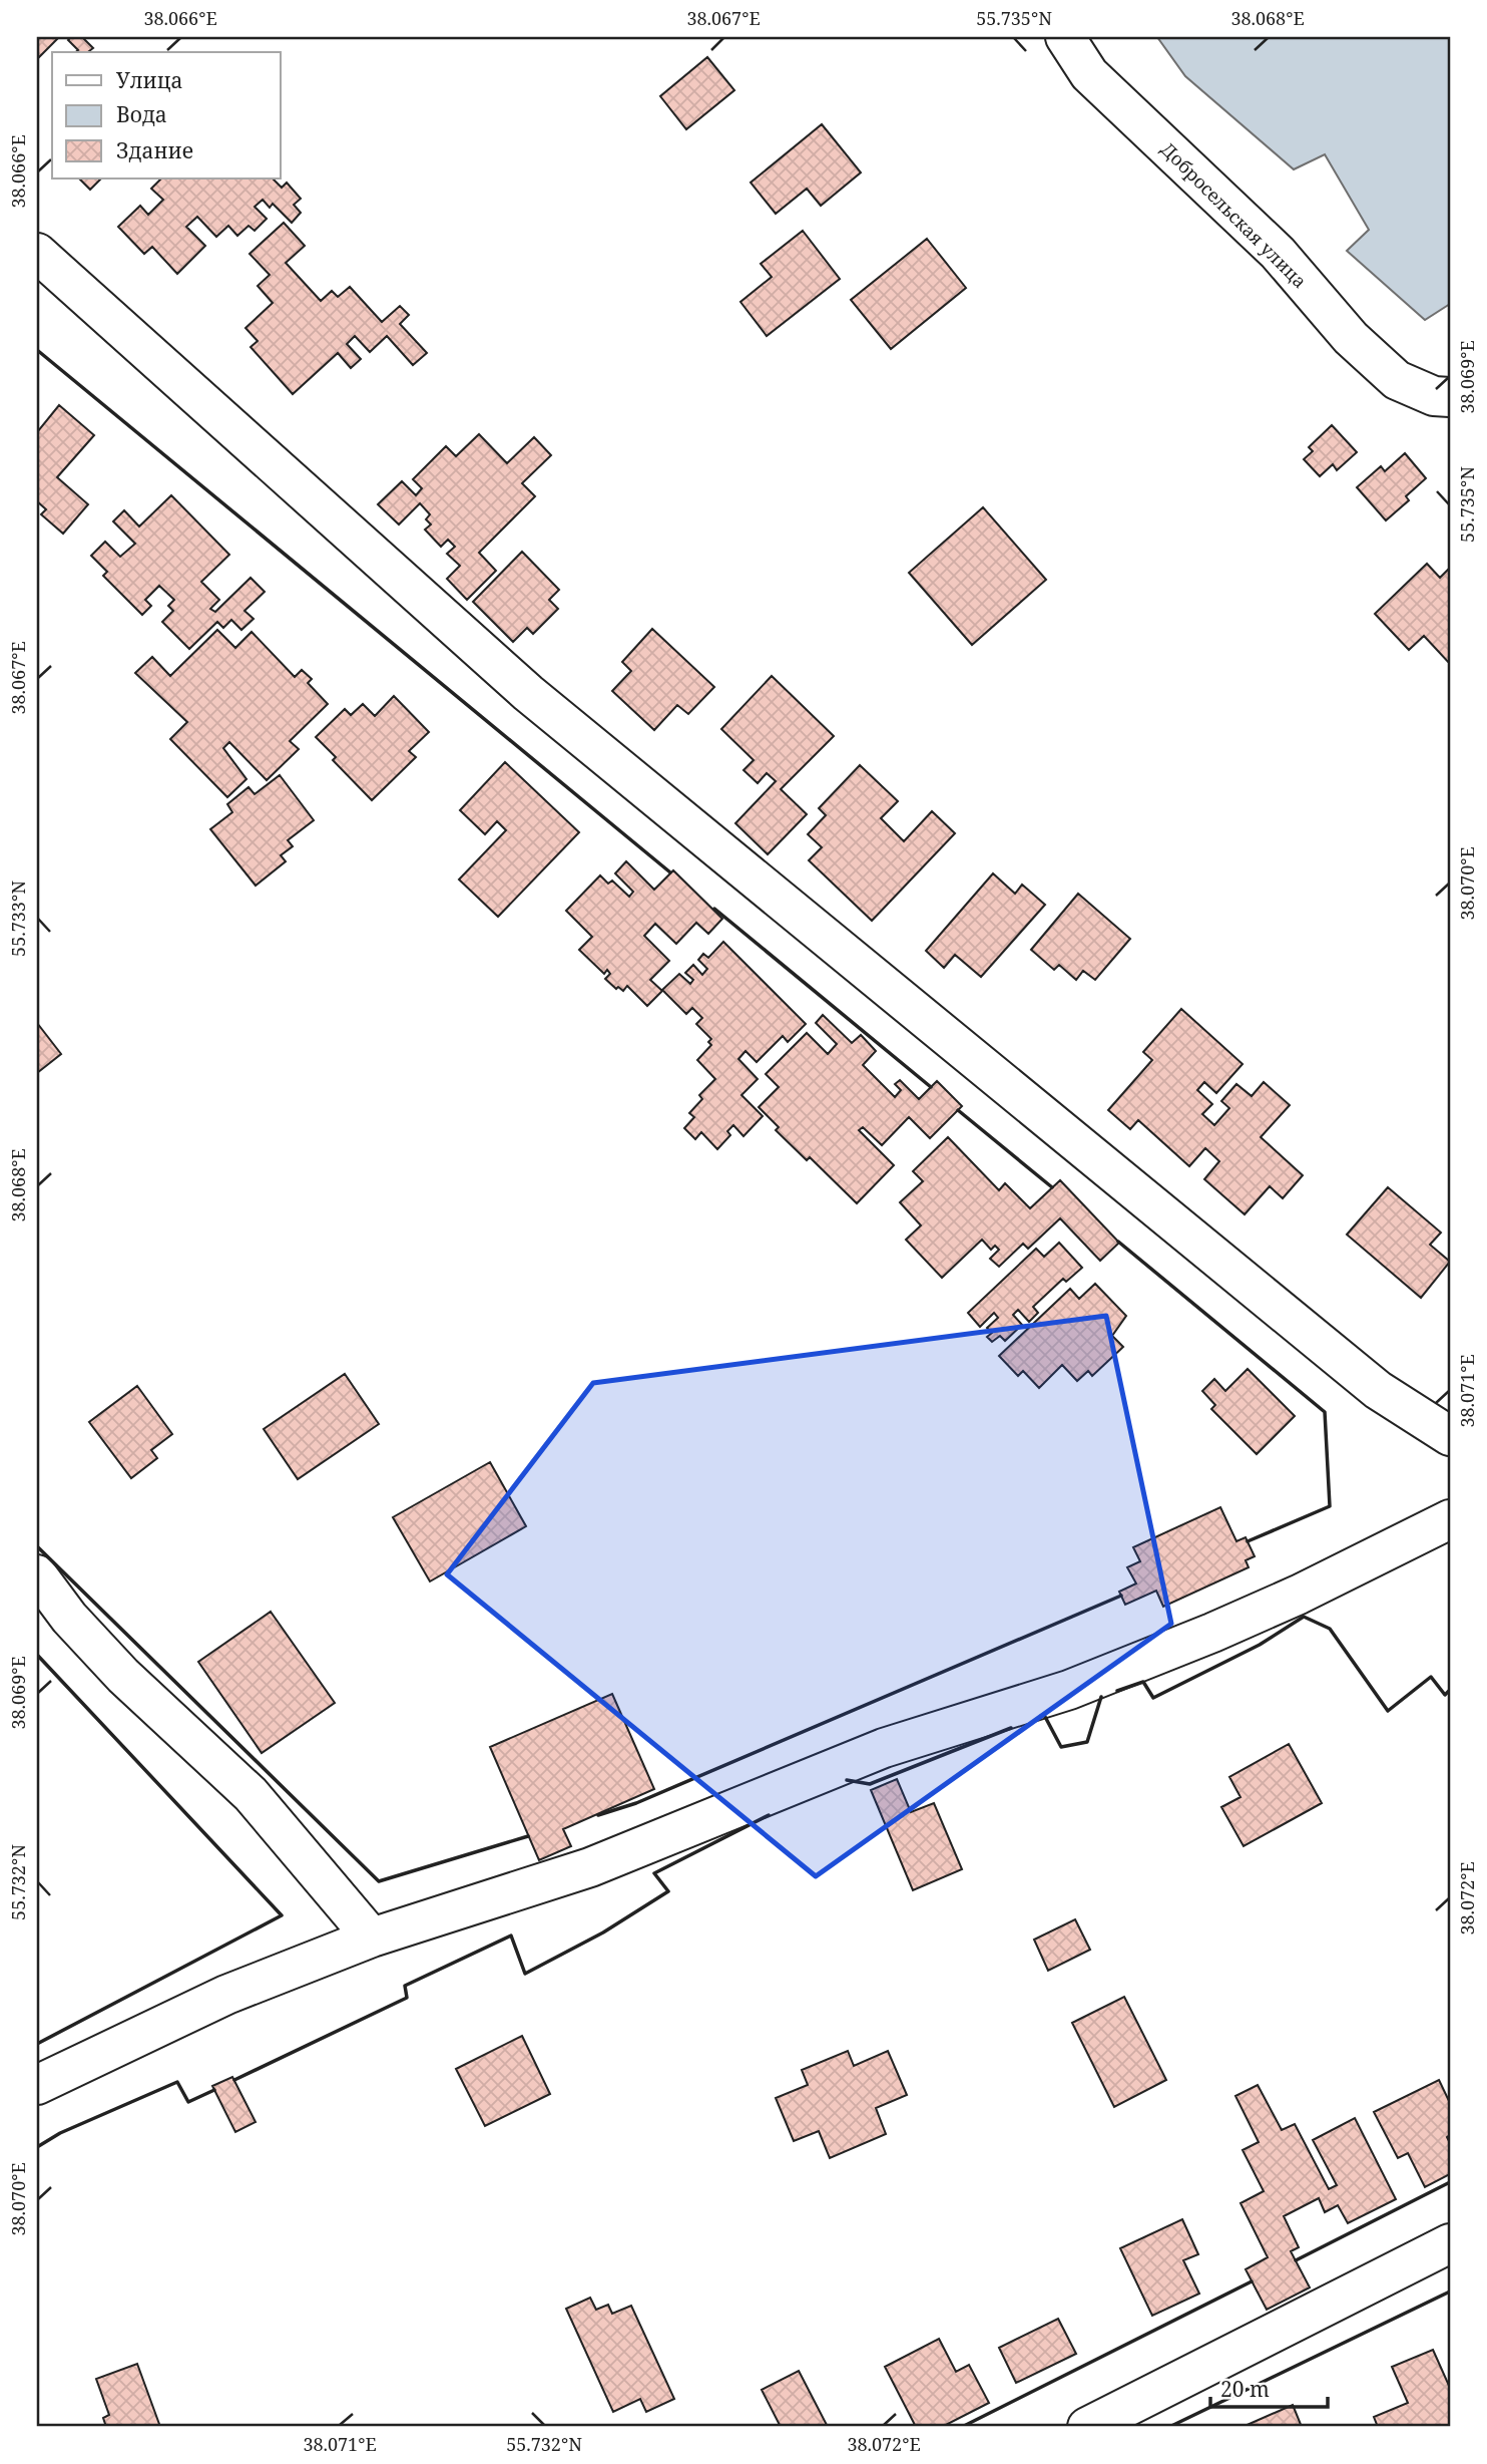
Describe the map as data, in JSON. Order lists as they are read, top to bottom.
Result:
{
  "streets": {
    "street": ["Добросельская улица"]
  },
  "legend": ["Улица", "Вода", "Здание"],
  "scale_bar": "20 m",
  "coordinates": [
    "38.066°E",
    "38.067°E",
    "55.735°N",
    "38.068°E",
    "38.069°E",
    "38.070°E",
    "55.733°N",
    "38.071°E",
    "55.732°N",
    "38.072°E"
  ]
}
